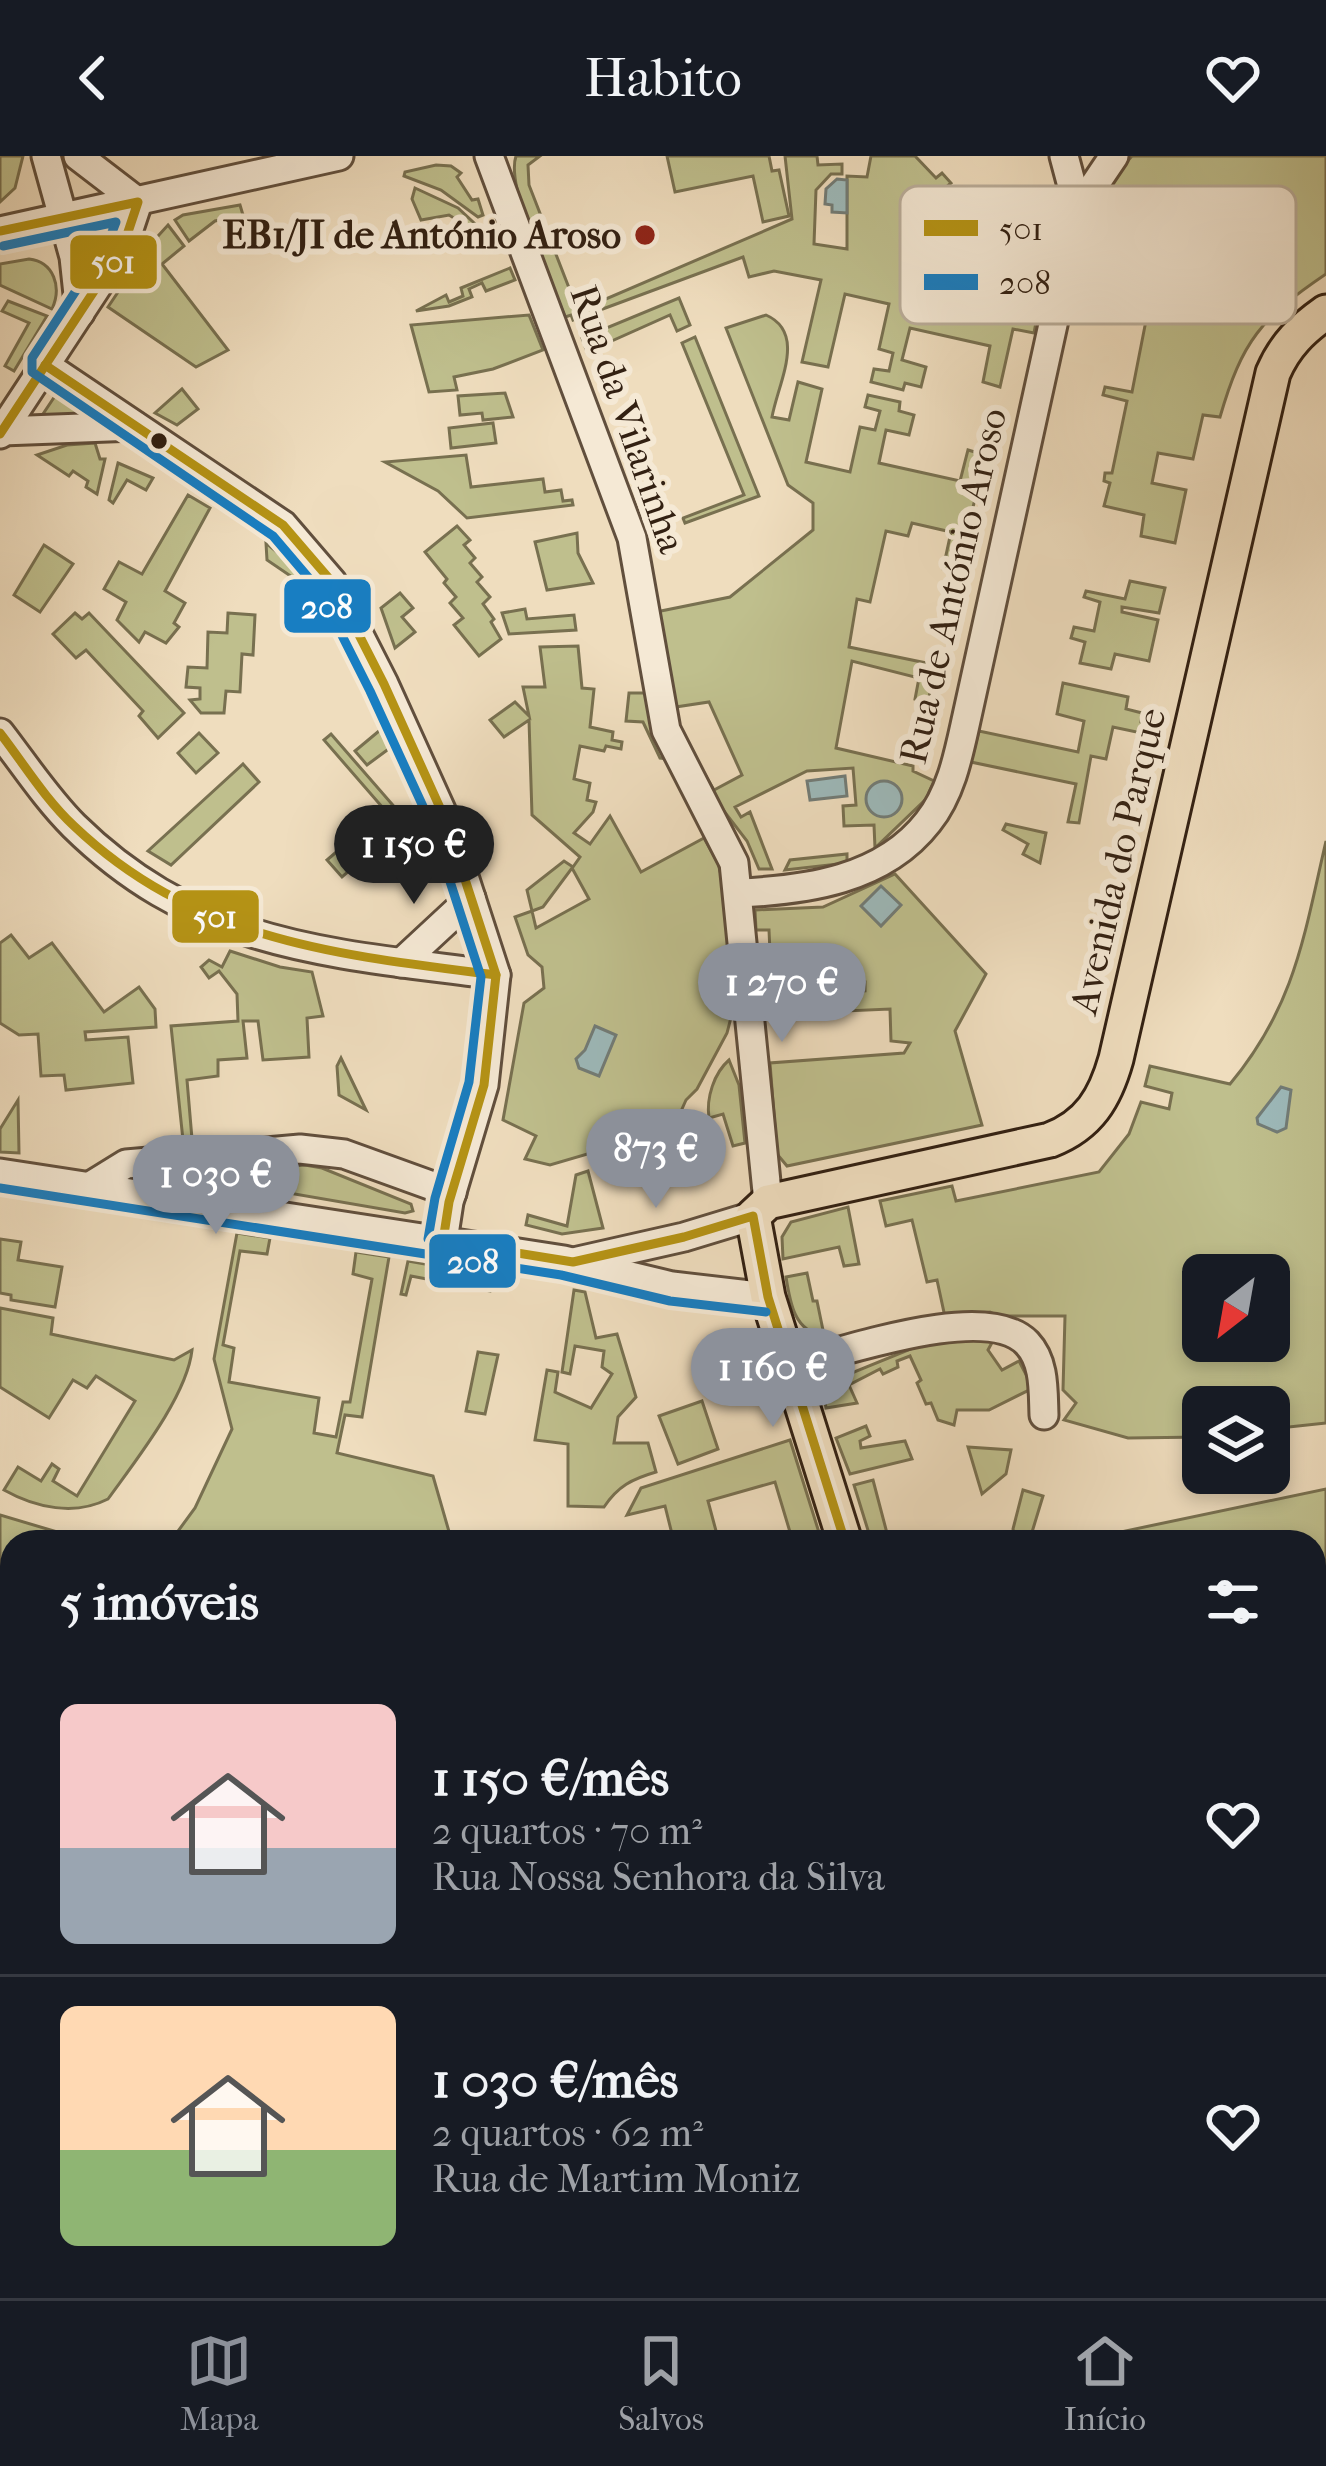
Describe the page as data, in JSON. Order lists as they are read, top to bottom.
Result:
{
  "streets": {
    "main road": ["Rua da Vilarinha", "Avenida do Parque"],
    "street": ["Rua de António Aroso"]
  },
  "crossings": [
    ["Rua da Vilarinha", "Rua de António Aroso"],
    ["Rua da Vilarinha", "Avenida do Parque"]
  ],
  "places": ["EB1/JI de António Aroso"],
  "lines": ["transit line 501", "transit line 208"],
  "legend": ["501", "208"],
  "north": "bottom left",
  "page": {
    "header": "Habito",
    "price": [
      "1 150 €",
      "1 270 €",
      "873 €",
      "1 030 €",
      "1 160 €"
    ],
    "heading": "5 imóveis",
    "list": [
      {
        "name": "1 150 €/mês",
        "note": "2 quartos · 70 m² · Rua Nossa Senhora da Silva"
      },
      {
        "name": "1 030 €/mês",
        "note": "2 quartos · 62 m² · Rua de Martim Moniz"
      }
    ],
    "tabs": ["Mapa", "Salvos", "Início"]
  }
}
